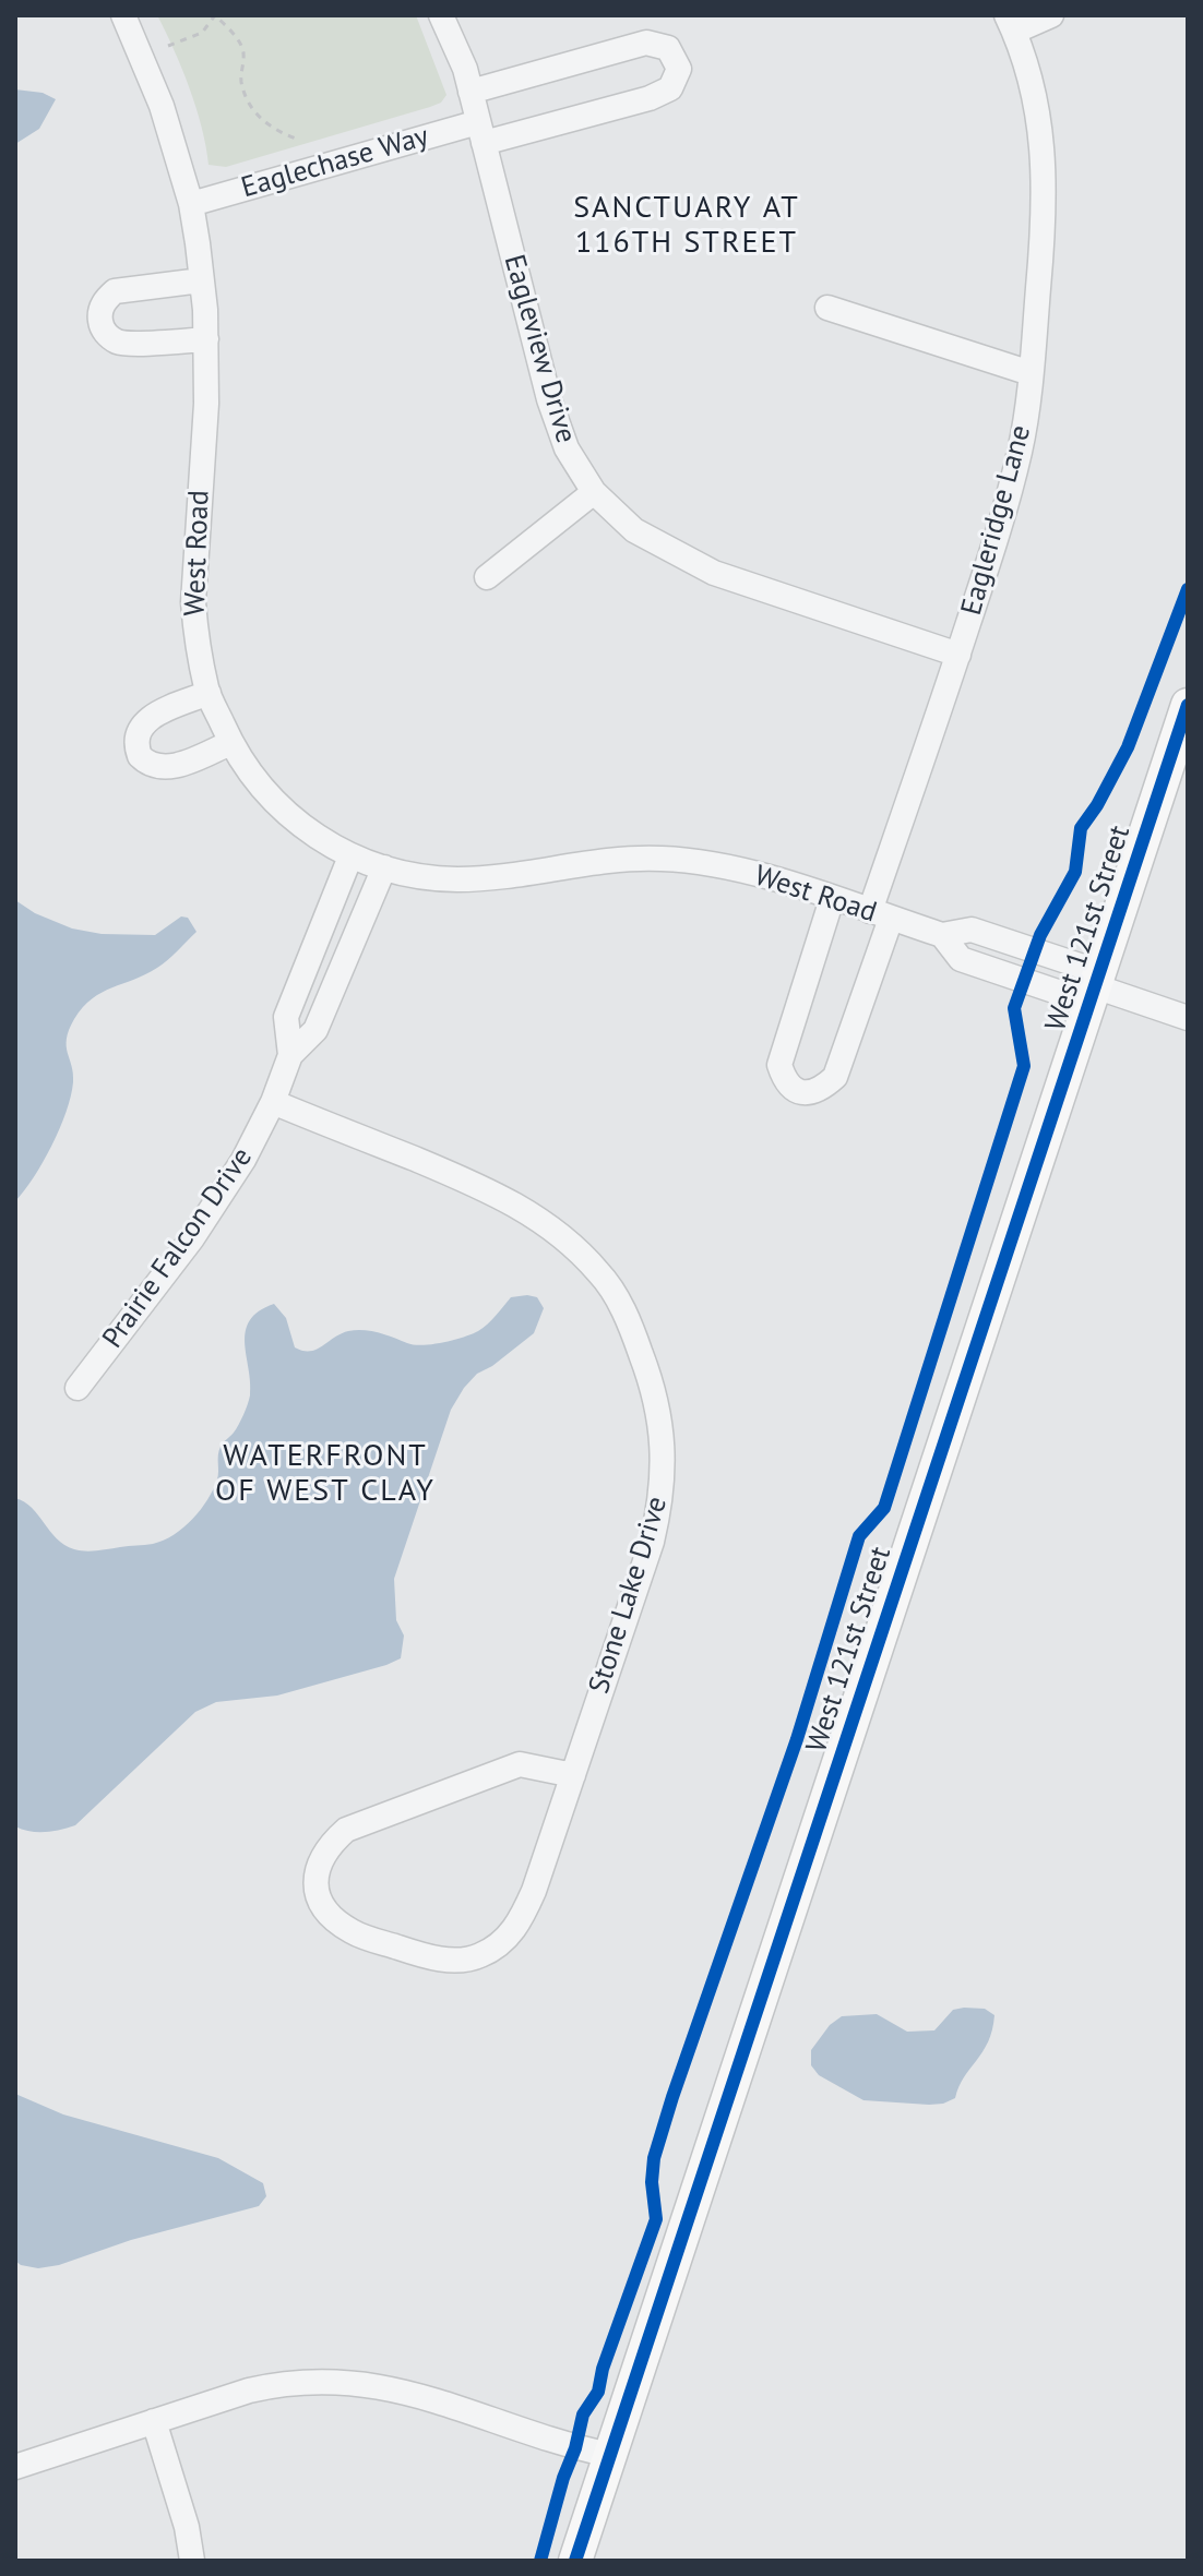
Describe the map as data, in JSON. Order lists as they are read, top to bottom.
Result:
{
  "streets": {
    "street": [
      "Eaglechase Way",
      "Eagleview Drive",
      "Eagleridge Lane",
      "West Road",
      "West 121st Street",
      "Prairie Falcon Drive",
      "Stone Lake Drive"
    ]
  },
  "crossings": [
    ["Eaglechase Way", "Eagleview Drive"],
    ["Eaglechase Way", "West Road"],
    ["Eagleview Drive", "Eagleridge Lane"],
    ["Eagleridge Lane", "West Road"],
    ["West Road", "West 121st Street"],
    ["West Road", "Prairie Falcon Drive"],
    ["Prairie Falcon Drive", "Stone Lake Drive"]
  ],
  "districts": ["SANCTUARY AT 116TH STREET", "WATERFRONT OF WEST CLAY"]
}
